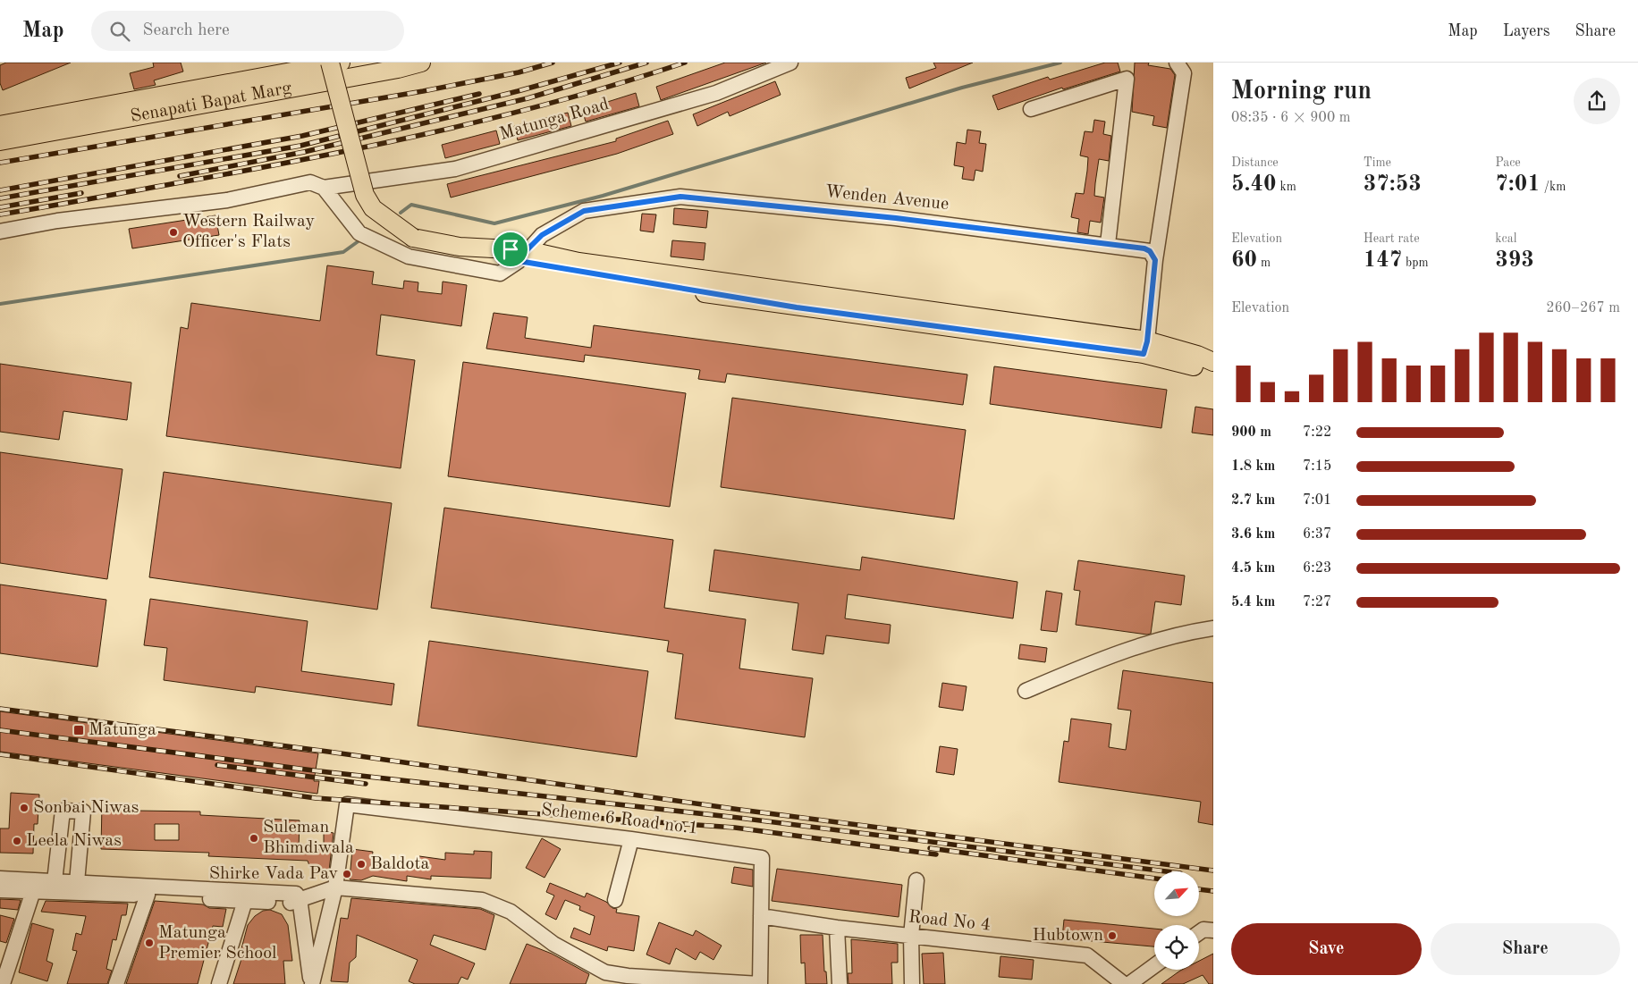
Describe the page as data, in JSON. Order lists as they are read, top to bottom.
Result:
{
  "streets": {
    "main road": ["Senapati Bapat Marg"],
    "street": [
      "Matunga Road",
      "Wenden Avenue",
      "Scheme 6 Road no.1",
      "Road No 4"
    ]
  },
  "crossings": [
    ["Matunga Road", "Wenden Avenue"],
    ["Scheme 6 Road no.1", "Road No 4"]
  ],
  "places": {
    "other": [
      "Western Railway Officer's Flats",
      "Sonbai Niwas",
      "Suleman Bhimdiwala",
      "Leela Niwas",
      "Baldota",
      "Shirke Vada Pav",
      "Hubtown",
      "Matunga Premier School"
    ],
    "transit": ["Matunga"]
  },
  "north": "top right",
  "page": {
    "header": "Map",
    "search": "Search here",
    "nav": ["Map", "Layers", "Share"],
    "heading": ["Morning run", "08:35 · 6 × 900 m"],
    "stats": [
      ["Distance", "5.40 km"],
      ["Time", "37:53"],
      ["Pace", "7:01 /km"],
      ["Elevation", "60 m"],
      ["Heart rate", "147 bpm"],
      ["kcal", "393"]
    ],
    "chart": ["Elevation", "260–267 m"],
    "list": [
      {
        "name": "900 m",
        "note": "7:22"
      },
      {
        "name": "1.8 km",
        "note": "7:15"
      },
      {
        "name": "2.7 km",
        "note": "7:01"
      },
      {
        "name": "3.6 km",
        "note": "6:37"
      },
      {
        "name": "4.5 km",
        "note": "6:23"
      },
      {
        "name": "5.4 km",
        "note": "7:27"
      }
    ],
    "buttons": ["Save", "Share"]
  }
}
